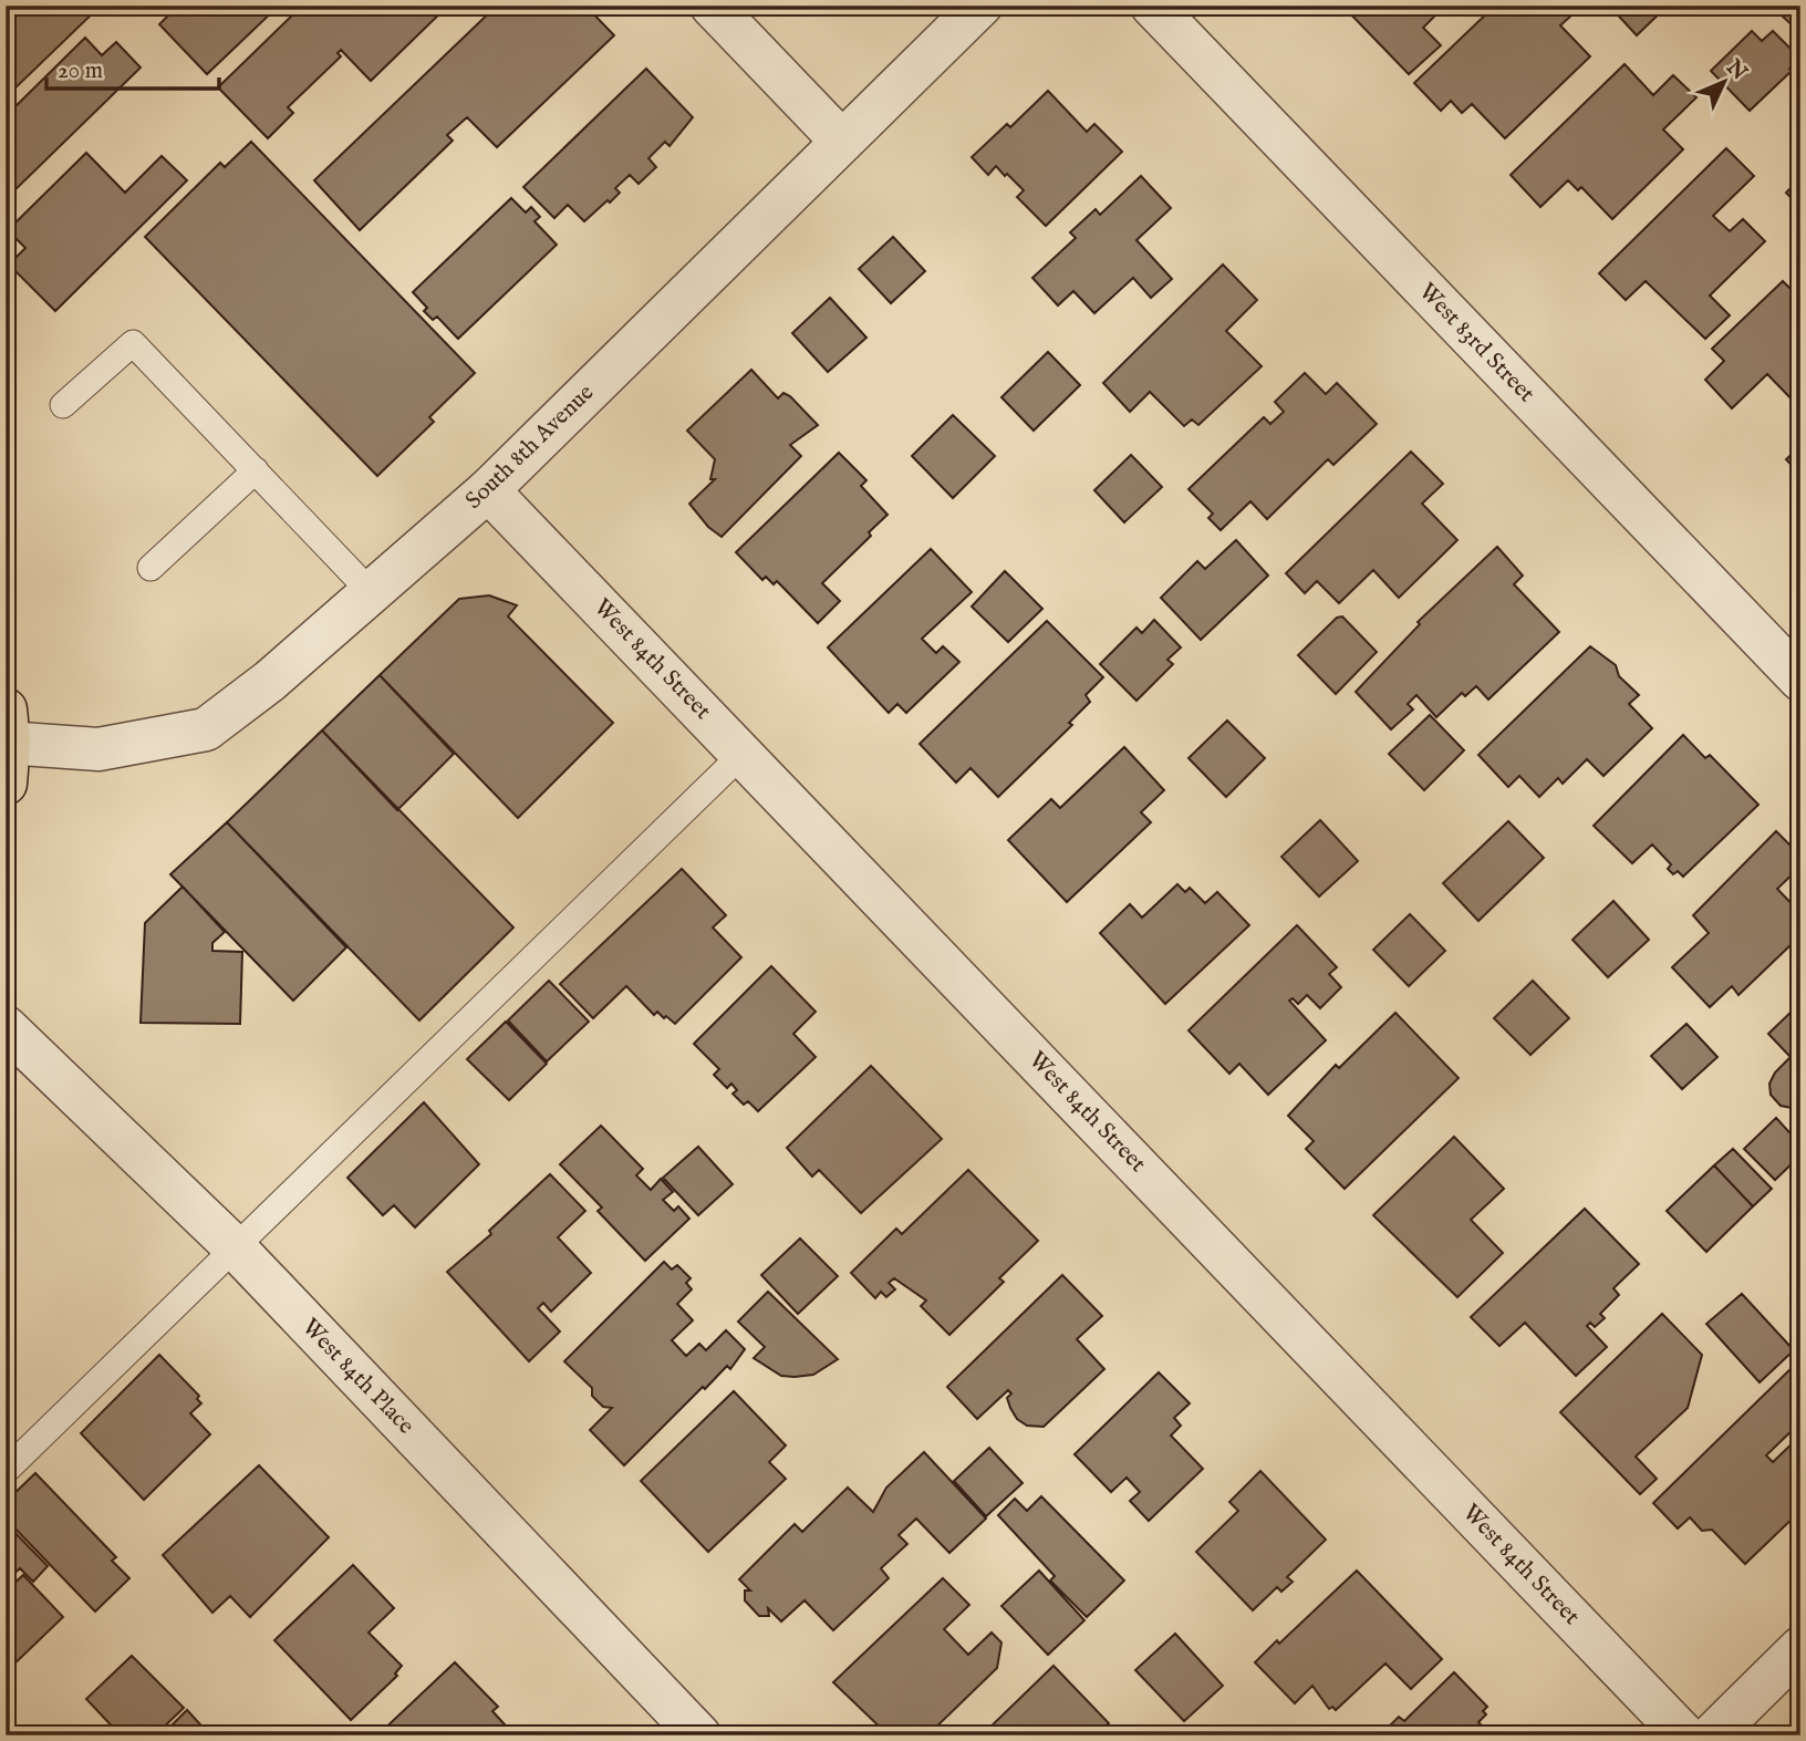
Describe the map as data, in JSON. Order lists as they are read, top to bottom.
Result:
{
  "streets": {
    "street": [
      "West 83rd Street",
      "South 8th Avenue",
      "West 84th Street",
      "West 84th Place"
    ]
  },
  "crossings": [
    ["South 8th Avenue", "West 84th Street"]
  ],
  "scale_bar": "20 m",
  "north": "top right"
}
